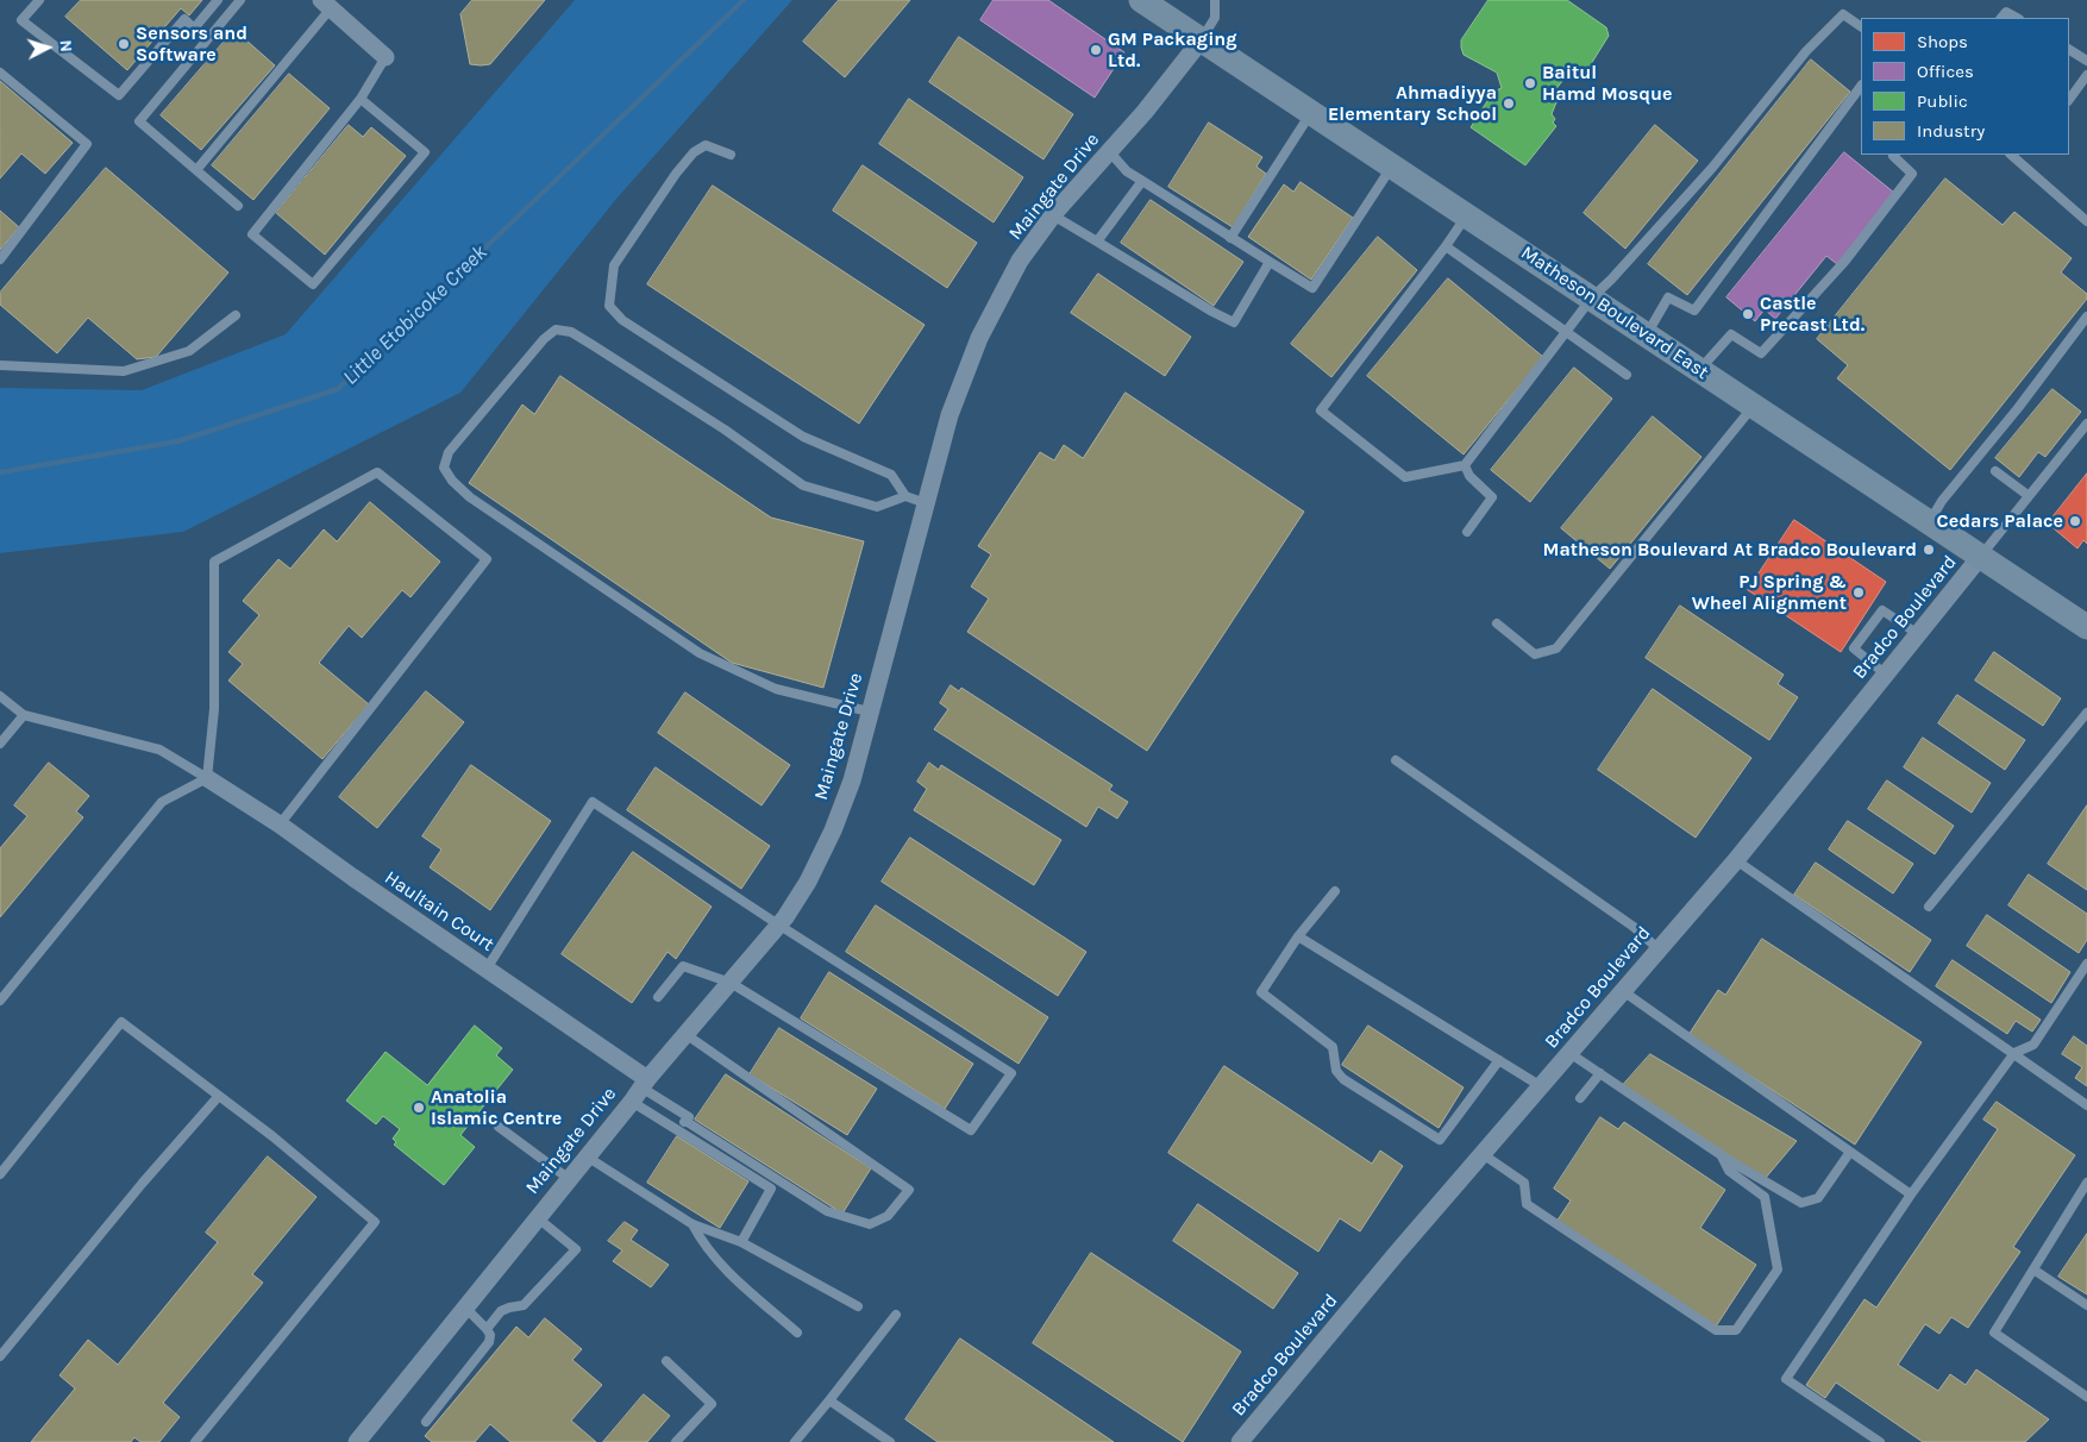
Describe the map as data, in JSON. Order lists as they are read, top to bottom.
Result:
{
  "streets": {
    "street": [
      "Maingate Drive",
      "Matheson Boulevard East",
      "Bradco Boulevard",
      "Haultain Court"
    ]
  },
  "crossings": [
    ["Maingate Drive", "Matheson Boulevard East"],
    ["Maingate Drive", "Haultain Court"],
    ["Matheson Boulevard East", "Bradco Boulevard"]
  ],
  "water": ["Little Etobicoke Creek"],
  "places": [
    "Sensors and Software",
    "GM Packaging Ltd.",
    "Baitul Hamd Mosque",
    "Ahmadiyya Elementary School",
    "Castle Precast Ltd.",
    "Cedars Palace",
    "Matheson Boulevard At Bradco Boulevard",
    "PJ Spring & Wheel Alignment",
    "Anatolia Islamic Centre"
  ],
  "legend": [
    "Shops",
    "Offices",
    "Public",
    "Industry"
  ],
  "north": "right"
}
